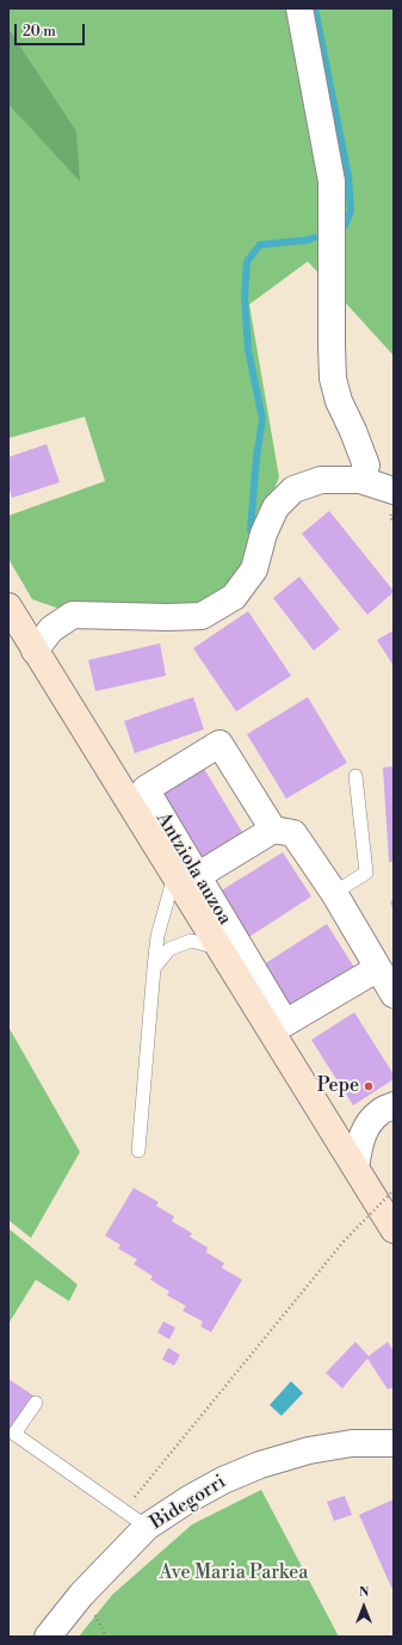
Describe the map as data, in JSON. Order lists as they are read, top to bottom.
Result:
{
  "streets": {
    "street": ["Antziola auzoa"]
  },
  "parks": ["Ave Maria Parkea"],
  "places": ["Pepe"],
  "scale_bar": "20 m",
  "north": "top"
}
